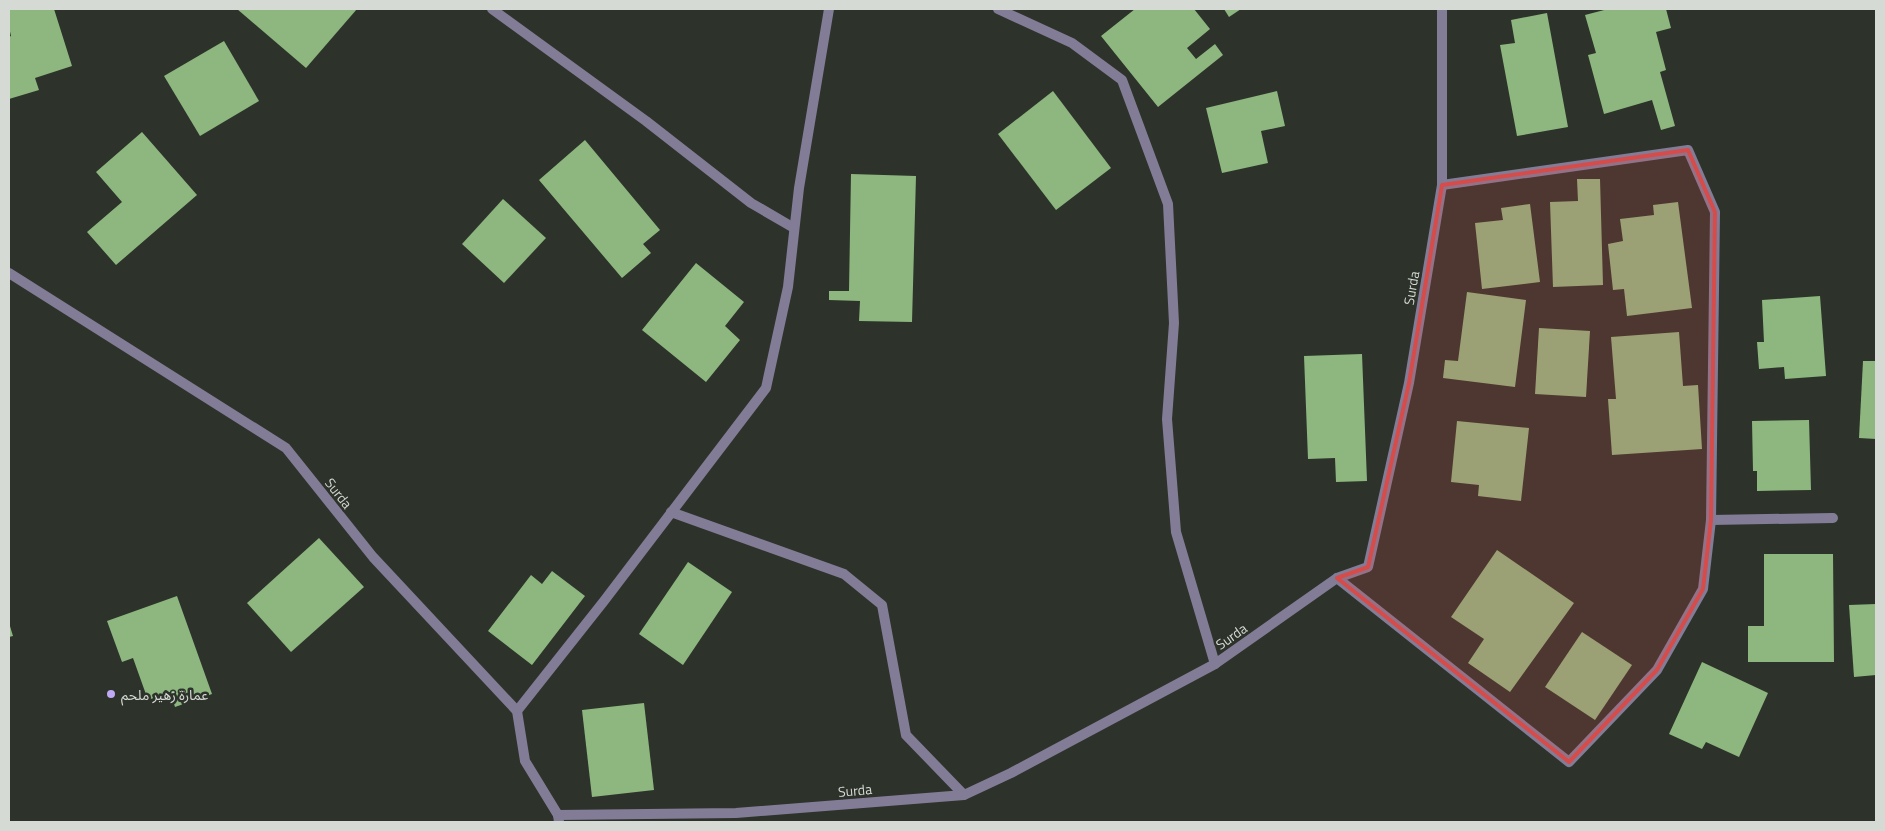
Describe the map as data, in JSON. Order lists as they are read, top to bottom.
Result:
{
  "streets": {
    "street": ["Surda"]
  },
  "places": ["عمارة زهير ملحم"]
}
